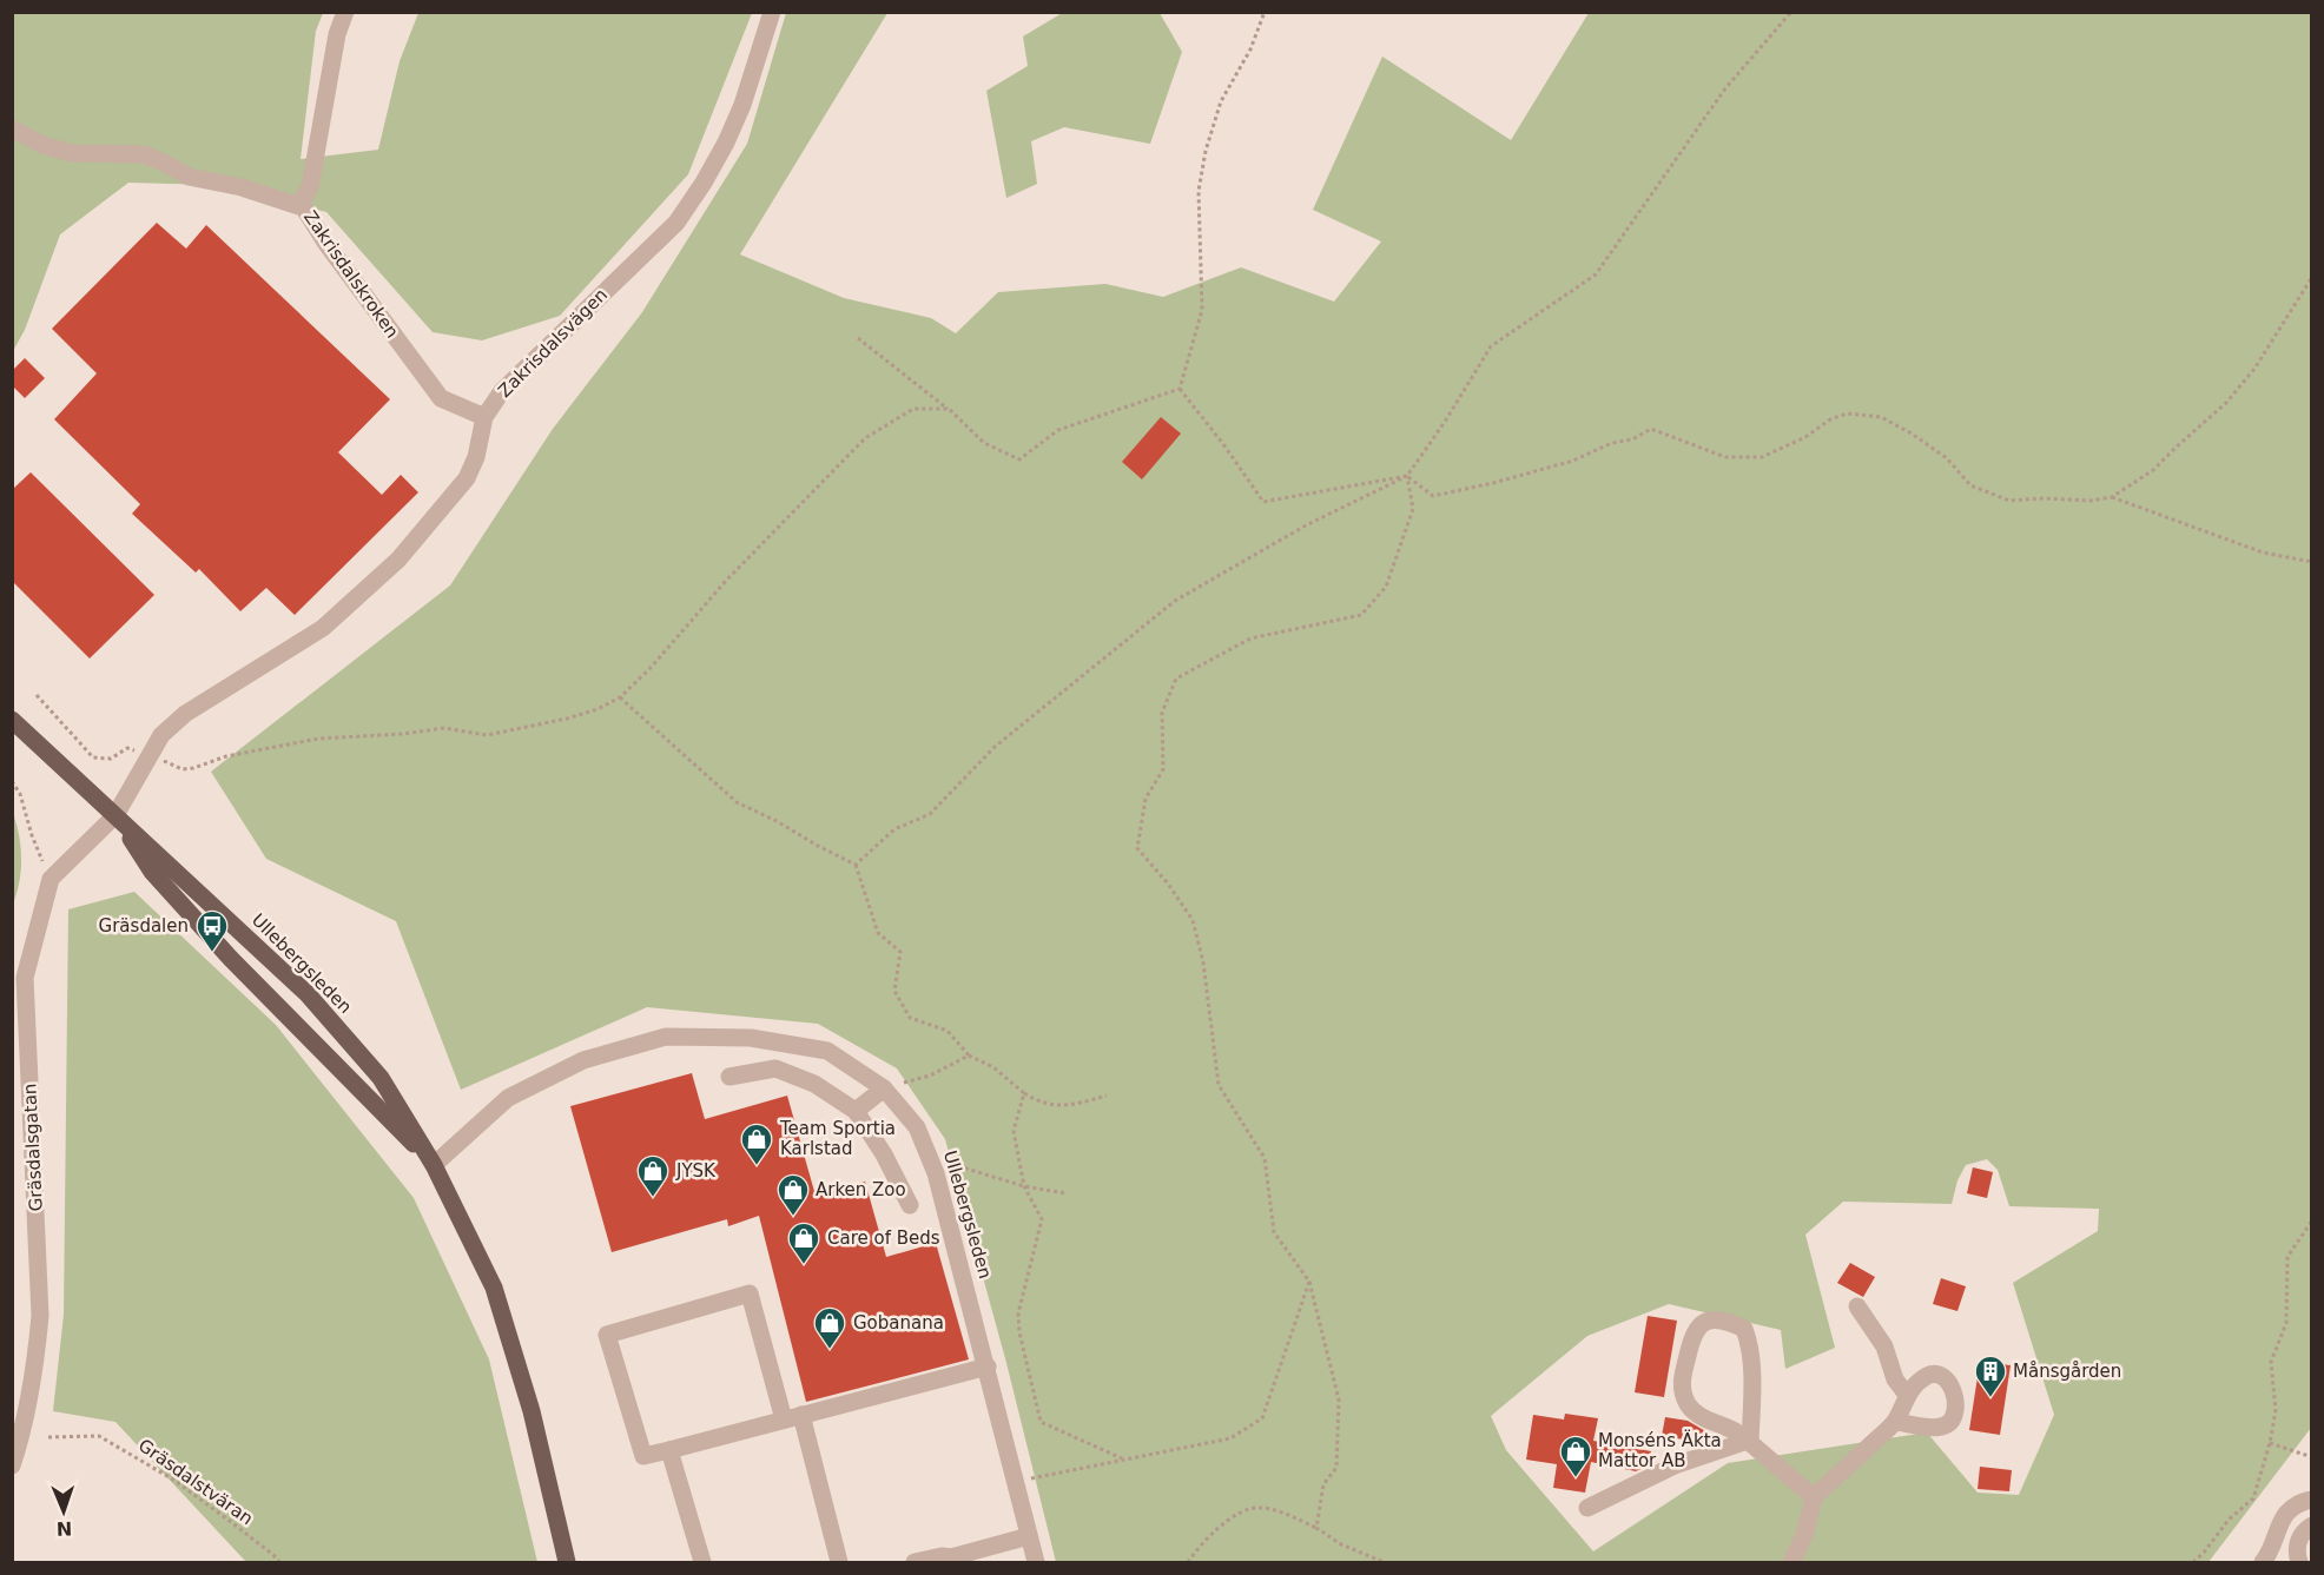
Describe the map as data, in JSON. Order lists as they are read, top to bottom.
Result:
{
  "streets": {
    "main road": ["Ullebergsleden"],
    "street": ["Zakrisdalskroken", "Zakrisdalsvägen", "Gräsdalsgatan"],
    "path": ["Gräsdalstväran"]
  },
  "crossings": [
    ["Zakrisdalskroken", "Zakrisdalsvägen"],
    ["Zakrisdalsvägen", "Ullebergsleden"]
  ],
  "places": {
    "bus stop": ["Gräsdalen"],
    "shop": [
      "Team Sportia Karlstad",
      "JYSK",
      "Arken Zoo",
      "Care of Beds",
      "Gobanana",
      "Monséns Äkta Mattor AB"
    ],
    "building": ["Månsgården"]
  },
  "north": "bottom"
}
